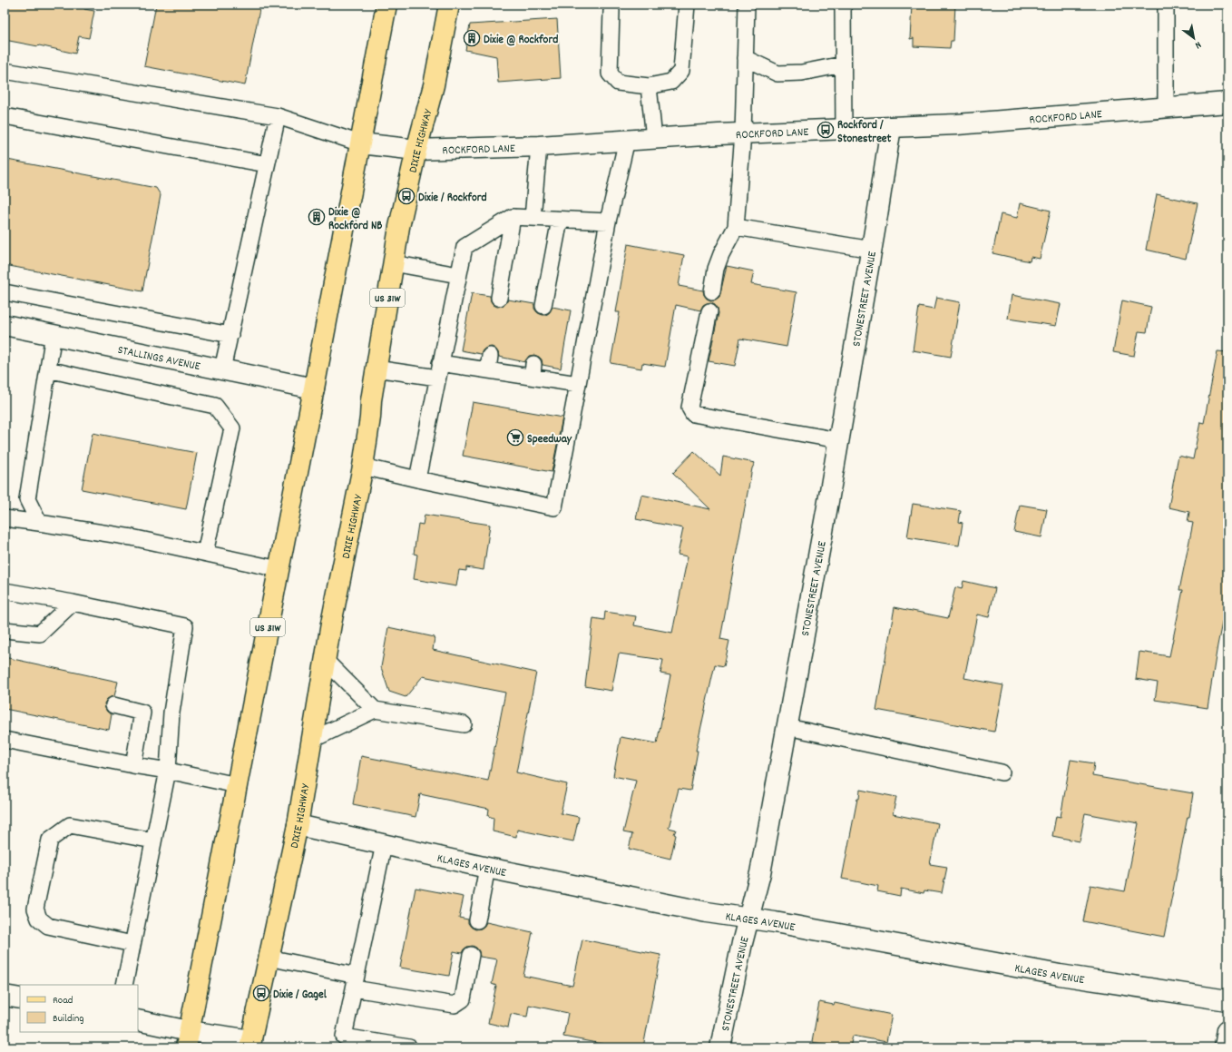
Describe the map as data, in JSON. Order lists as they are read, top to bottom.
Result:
{
  "streets": {
    "main road": ["DIXIE HIGHWAY", "US 31W"],
    "street": [
      "ROCKFORD LANE",
      "STONESTREET AVENUE",
      "STALLINGS AVENUE",
      "KLAGES AVENUE"
    ]
  },
  "crossings": [
    ["ROCKFORD LANE", "DIXIE HIGHWAY"],
    ["ROCKFORD LANE", "US 31W"],
    ["ROCKFORD LANE", "STONESTREET AVENUE"],
    ["DIXIE HIGHWAY", "KLAGES AVENUE"],
    ["US 31W", "STALLINGS AVENUE"],
    ["STONESTREET AVENUE", "KLAGES AVENUE"]
  ],
  "places": {
    "building": ["Dixie @ Rockford", "Dixie @ Rockford NB"],
    "bus stop": ["Rockford / Stonestreet", "Dixie / Rockford", "Dixie / Gagel"],
    "supermarket": ["Speedway"]
  },
  "legend": ["Road", "Building"],
  "north": "bottom right"
}
